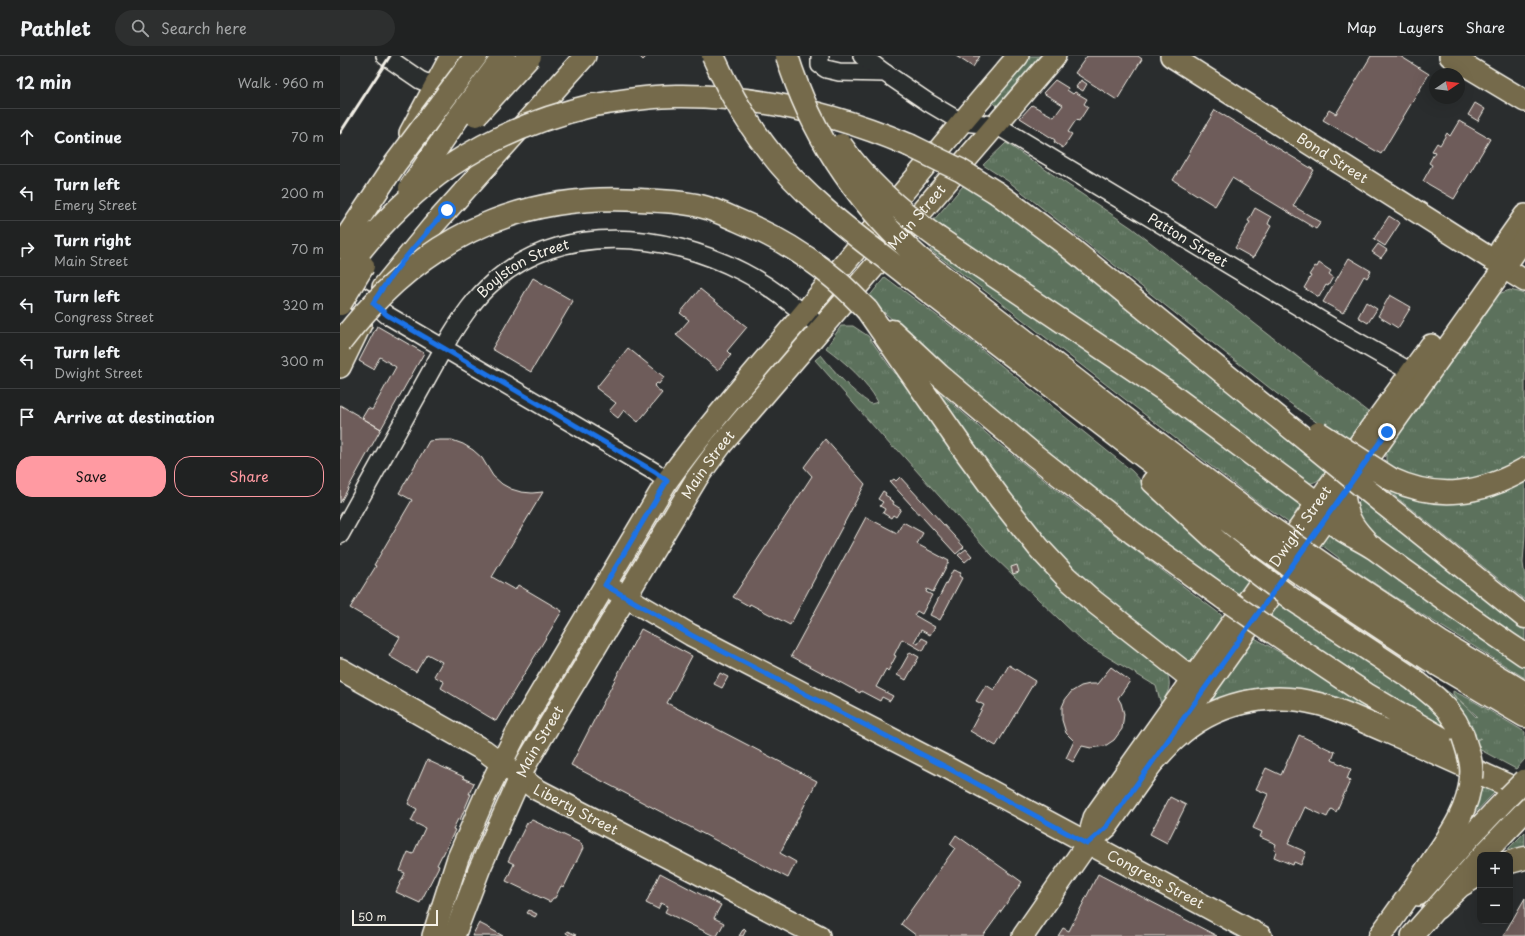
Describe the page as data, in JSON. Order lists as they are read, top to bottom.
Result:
{
  "streets": {
    "main road": [
      "Bond Street",
      "Main Street",
      "Dwight Street",
      "Liberty Street",
      "Congress Street"
    ],
    "street": ["Patton Street", "Boylston Street"]
  },
  "crossings": [
    ["Bond Street", "Dwight Street"],
    ["Main Street", "Patton Street"],
    ["Main Street", "Boylston Street"],
    ["Main Street", "Liberty Street"],
    ["Main Street", "Congress Street"],
    ["Patton Street", "Dwight Street"],
    ["Dwight Street", "Congress Street"]
  ],
  "scale_bar": "50 m",
  "north": "right",
  "page": {
    "header": "Pathlet",
    "search": "Search here",
    "nav": ["Map", "Layers", "Share"],
    "heading": ["12 min", "Walk · 960 m"],
    "list": [
      ["Continue", "70 m"],
      ["Turn left", "Emery Street", "200 m"],
      ["Turn right", "Main Street", "70 m"],
      ["Turn left", "Congress Street", "320 m"],
      ["Turn left", "Dwight Street", "300 m"],
      "Arrive at destination"
    ],
    "buttons": ["Save", "Share"],
    "map_buttons": ["+", "−"],
    "scale": "50 m"
  }
}
